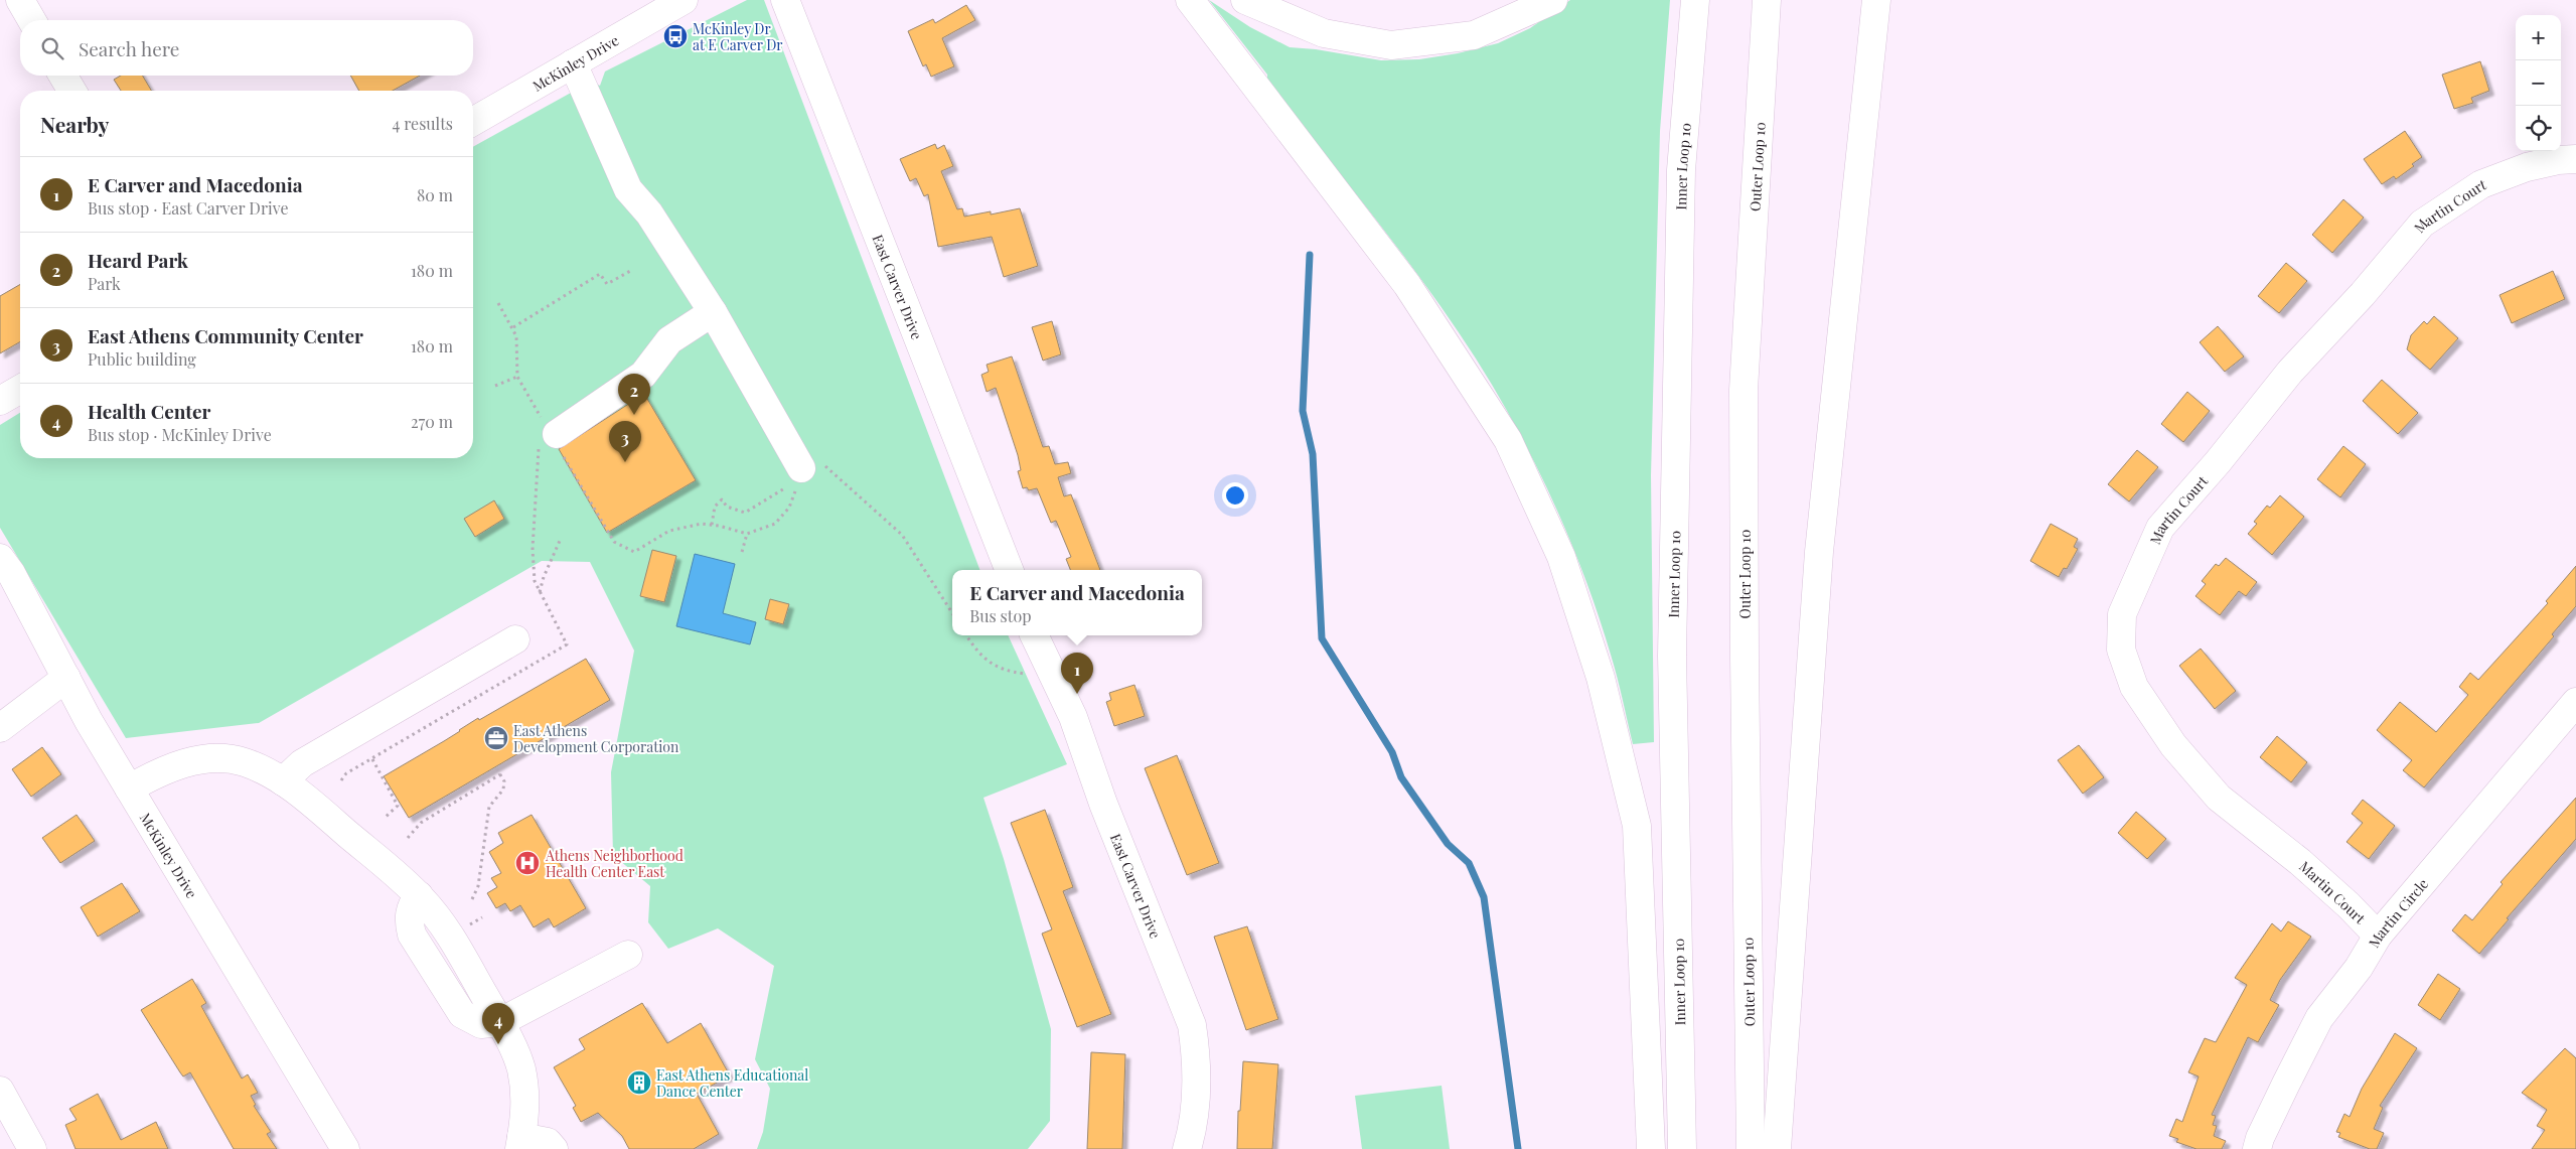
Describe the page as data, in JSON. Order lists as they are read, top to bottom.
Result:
{
  "streets": {
    "main road": [
      "McKinley Drive",
      "Inner Loop 10",
      "Outer Loop 10",
      "Martin Court",
      "East Carver Drive",
      "Martin Circle"
    ]
  },
  "crossings": [
    ["Martin Court", "Martin Circle"]
  ],
  "places": {
    "bus stop": ["McKinley Dr at E Carver Dr"],
    "office": ["East Athens Development Corporation"],
    "hospital": ["Athens Neighborhood Health Center East"],
    "building": ["East Athens Educational Dance Center"]
  },
  "page": {
    "map_buttons": ["+", "−"],
    "search": "Search here",
    "heading": ["Nearby", "4 results"],
    "list": [
      {
        "mark": "1",
        "name": "E Carver and Macedonia",
        "note": "Bus stop · East Carver Drive",
        "value": "80 m"
      },
      {
        "mark": "2",
        "name": "Heard Park",
        "note": "Park",
        "value": "180 m"
      },
      {
        "mark": "3",
        "name": "East Athens Community Center",
        "note": "Public building",
        "value": "180 m"
      },
      {
        "mark": "4",
        "name": "Health Center",
        "note": "Bus stop · McKinley Drive",
        "value": "270 m"
      }
    ],
    "pins": [
      "2",
      "3",
      "1",
      "4"
    ],
    "popup": ["E Carver and Macedonia", "Bus stop"]
  }
}
